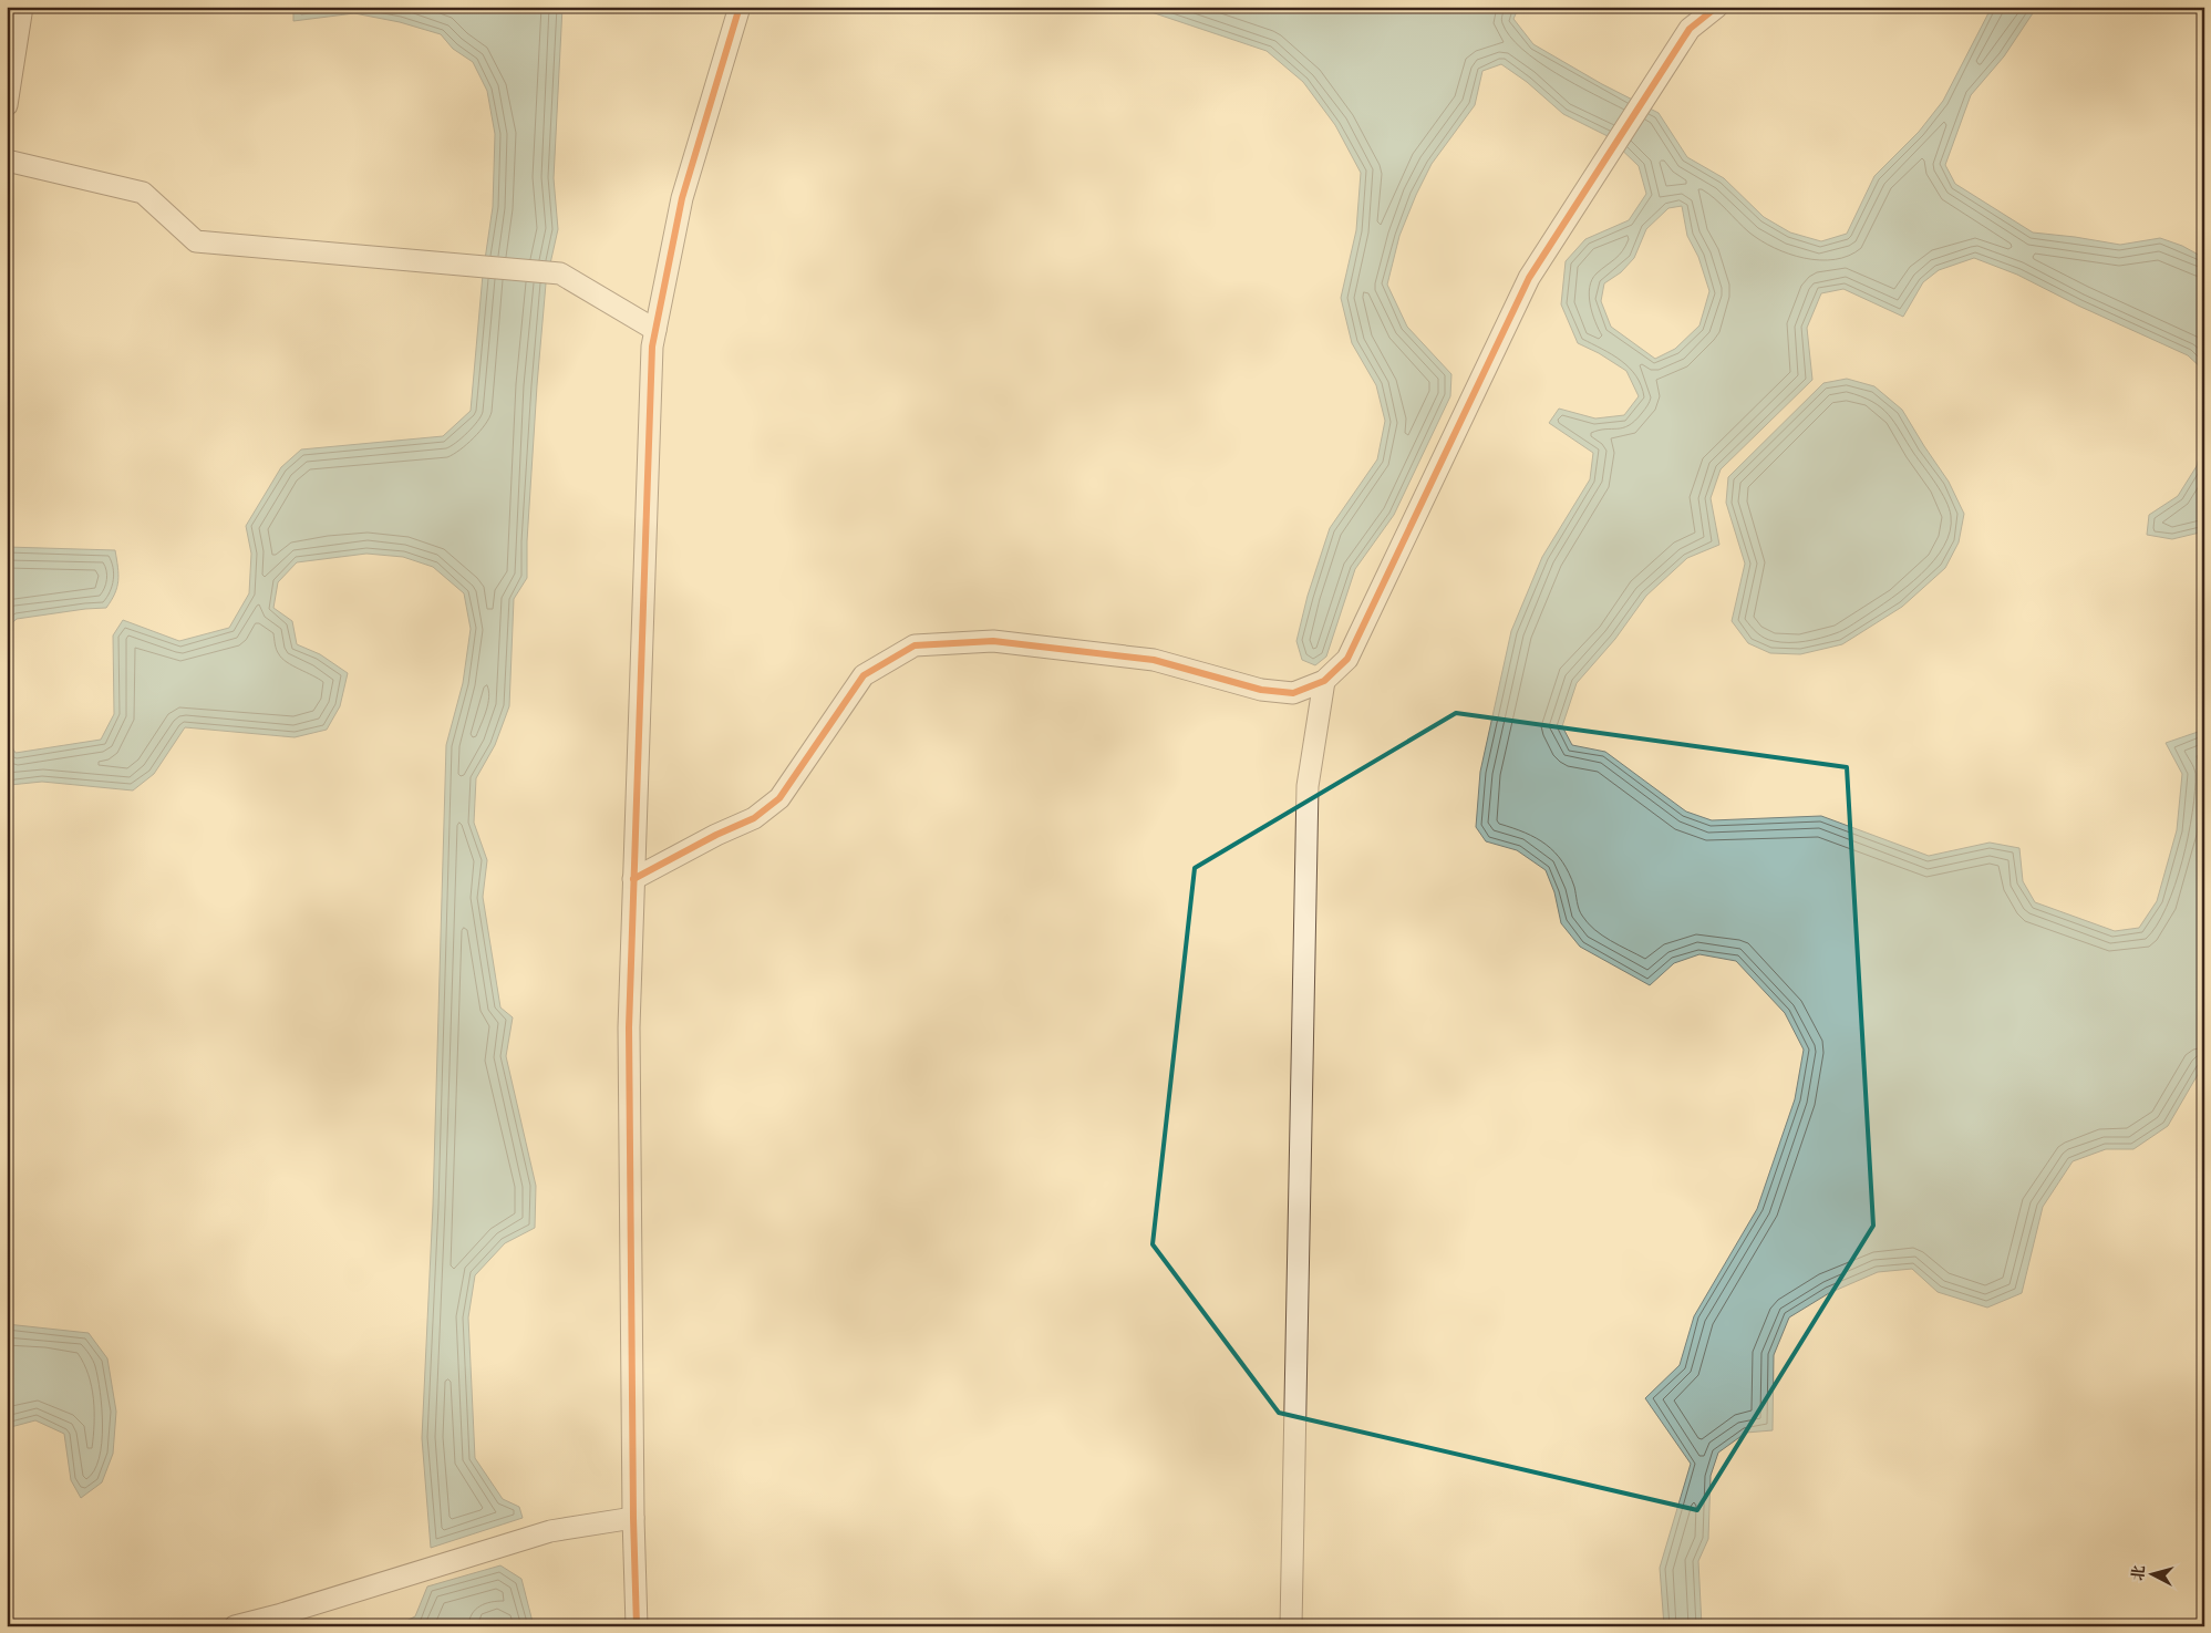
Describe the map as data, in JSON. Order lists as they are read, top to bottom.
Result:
{
  "north": "left"
}
